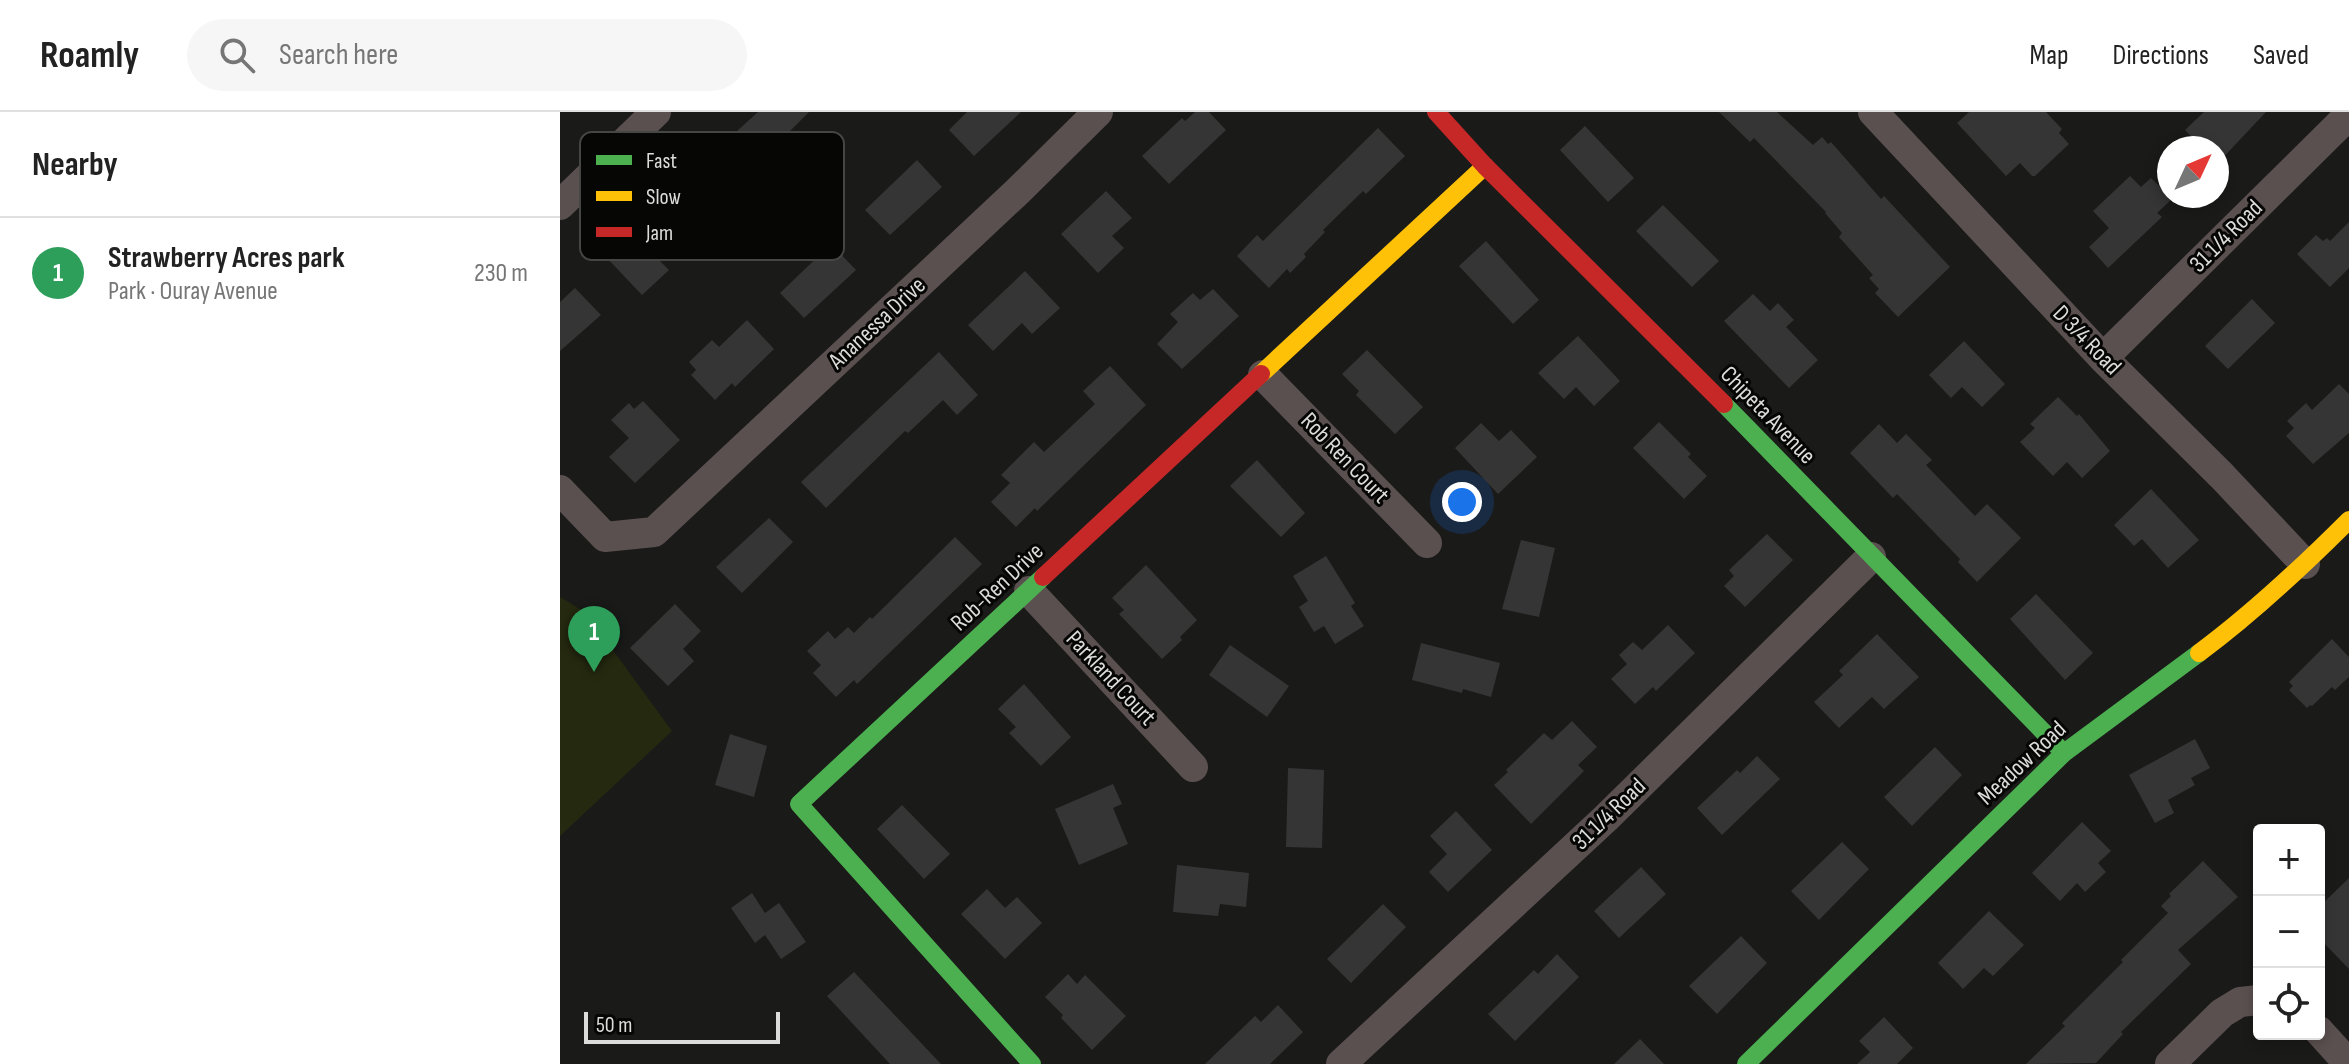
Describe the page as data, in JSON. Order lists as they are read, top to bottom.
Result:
{
  "streets": {
    "street": [
      "31 1/4 Road",
      "Ananessa Drive",
      "D 3/4 Road",
      "Chipeta Avenue",
      "Rob Ren Court",
      "Rob-Ren Drive",
      "Parkland Court",
      "Meadow Road"
    ]
  },
  "crossings": [
    ["31 1/4 Road", "D 3/4 Road"],
    ["31 1/4 Road", "Chipeta Avenue"],
    ["D 3/4 Road", "Meadow Road"],
    ["Chipeta Avenue", "Rob-Ren Drive"],
    ["Chipeta Avenue", "Meadow Road"],
    ["Rob Ren Court", "Rob-Ren Drive"],
    ["Rob-Ren Drive", "Parkland Court"]
  ],
  "legend": ["Fast", "Slow", "Jam"],
  "scale_bar": "50 m",
  "north": "top right",
  "page": {
    "header": "Roamly",
    "search": "Search here",
    "nav": ["Map", "Directions", "Saved"],
    "heading": "Nearby",
    "list": [
      {
        "mark": "1",
        "name": "Strawberry Acres park",
        "note": "Park · Ouray Avenue",
        "value": "230 m"
      }
    ],
    "pins": "1",
    "map_buttons": ["+", "−"],
    "scale": "50 m"
  }
}
